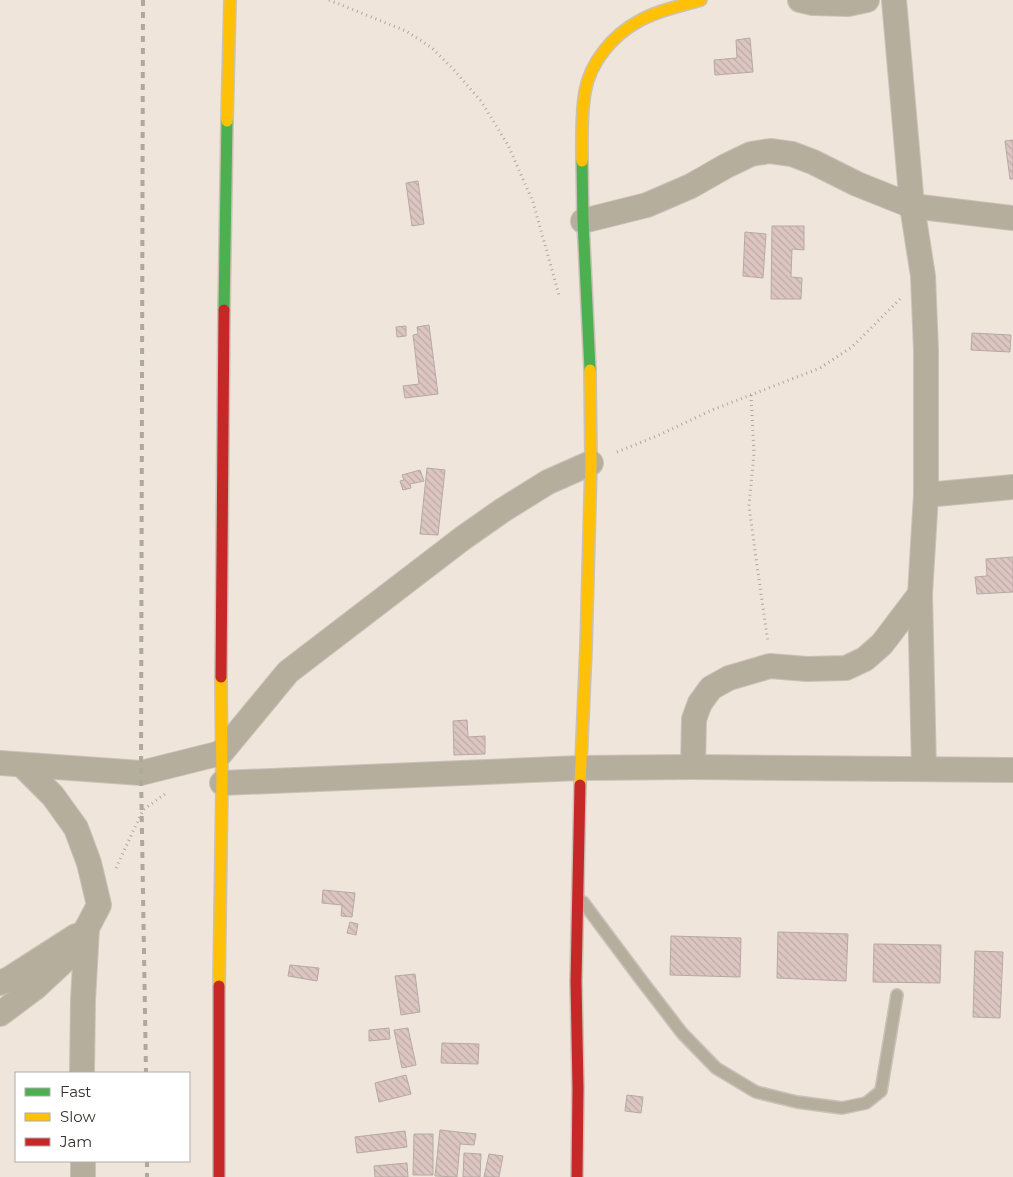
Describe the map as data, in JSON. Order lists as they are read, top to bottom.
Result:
{
  "legend": ["Fast", "Slow", "Jam"]
}
